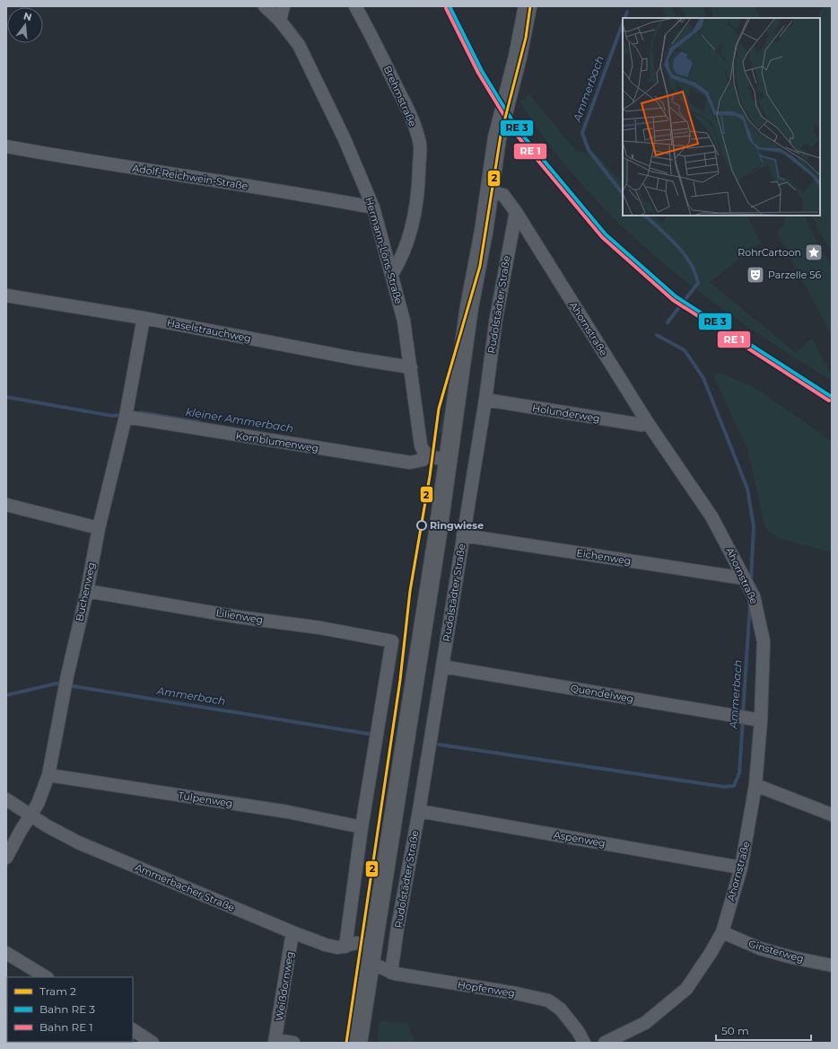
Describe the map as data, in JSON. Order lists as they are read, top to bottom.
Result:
{
  "streets": {
    "street": [
      "Brehmstraße",
      "Adolf-Reichwein-Straße",
      "Hermann-Löns-Straße",
      "Rudolstädter Straße",
      "Ahornstraße",
      "Haselstrauchweg",
      "Holunderweg",
      "Kornblumenweg",
      "Eichenweg",
      "Buchenweg",
      "Lilienweg",
      "Quendelweg",
      "Tulpenweg",
      "Aspenweg",
      "Ammerbacher Straße",
      "Ginsterweg",
      "Weißdornweg",
      "Hopfenweg"
    ]
  },
  "crossings": [
    ["Brehmstraße", "Hermann-Löns-Straße"],
    ["Adolf-Reichwein-Straße", "Hermann-Löns-Straße"],
    ["Hermann-Löns-Straße", "Haselstrauchweg"],
    ["Hermann-Löns-Straße", "Kornblumenweg"],
    ["Rudolstädter Straße", "Ahornstraße"],
    ["Rudolstädter Straße", "Holunderweg"],
    ["Rudolstädter Straße", "Eichenweg"],
    ["Rudolstädter Straße", "Quendelweg"],
    ["Rudolstädter Straße", "Aspenweg"],
    ["Rudolstädter Straße", "Hopfenweg"],
    ["Ahornstraße", "Holunderweg"],
    ["Ahornstraße", "Eichenweg"],
    ["Ahornstraße", "Quendelweg"],
    ["Ahornstraße", "Aspenweg"],
    ["Ahornstraße", "Ginsterweg"],
    ["Haselstrauchweg", "Buchenweg"],
    ["Kornblumenweg", "Buchenweg"],
    ["Buchenweg", "Lilienweg"],
    ["Buchenweg", "Tulpenweg"],
    ["Buchenweg", "Ammerbacher Straße"],
    ["Lilienweg", "Tulpenweg"],
    ["Ammerbacher Straße", "Weißdornweg"]
  ],
  "water": ["Ammerbach", "kleiner Ammerbach"],
  "places": {
    "place": ["RohrCartoon"],
    "theatre": ["Parzelle 56"],
    "other": ["Ringwiese"]
  },
  "lines": ["tram line 2"],
  "legend": ["Tram 2", "Bahn RE 3", "Bahn RE 1"],
  "scale_bar": "50 m",
  "north": "top"
}
